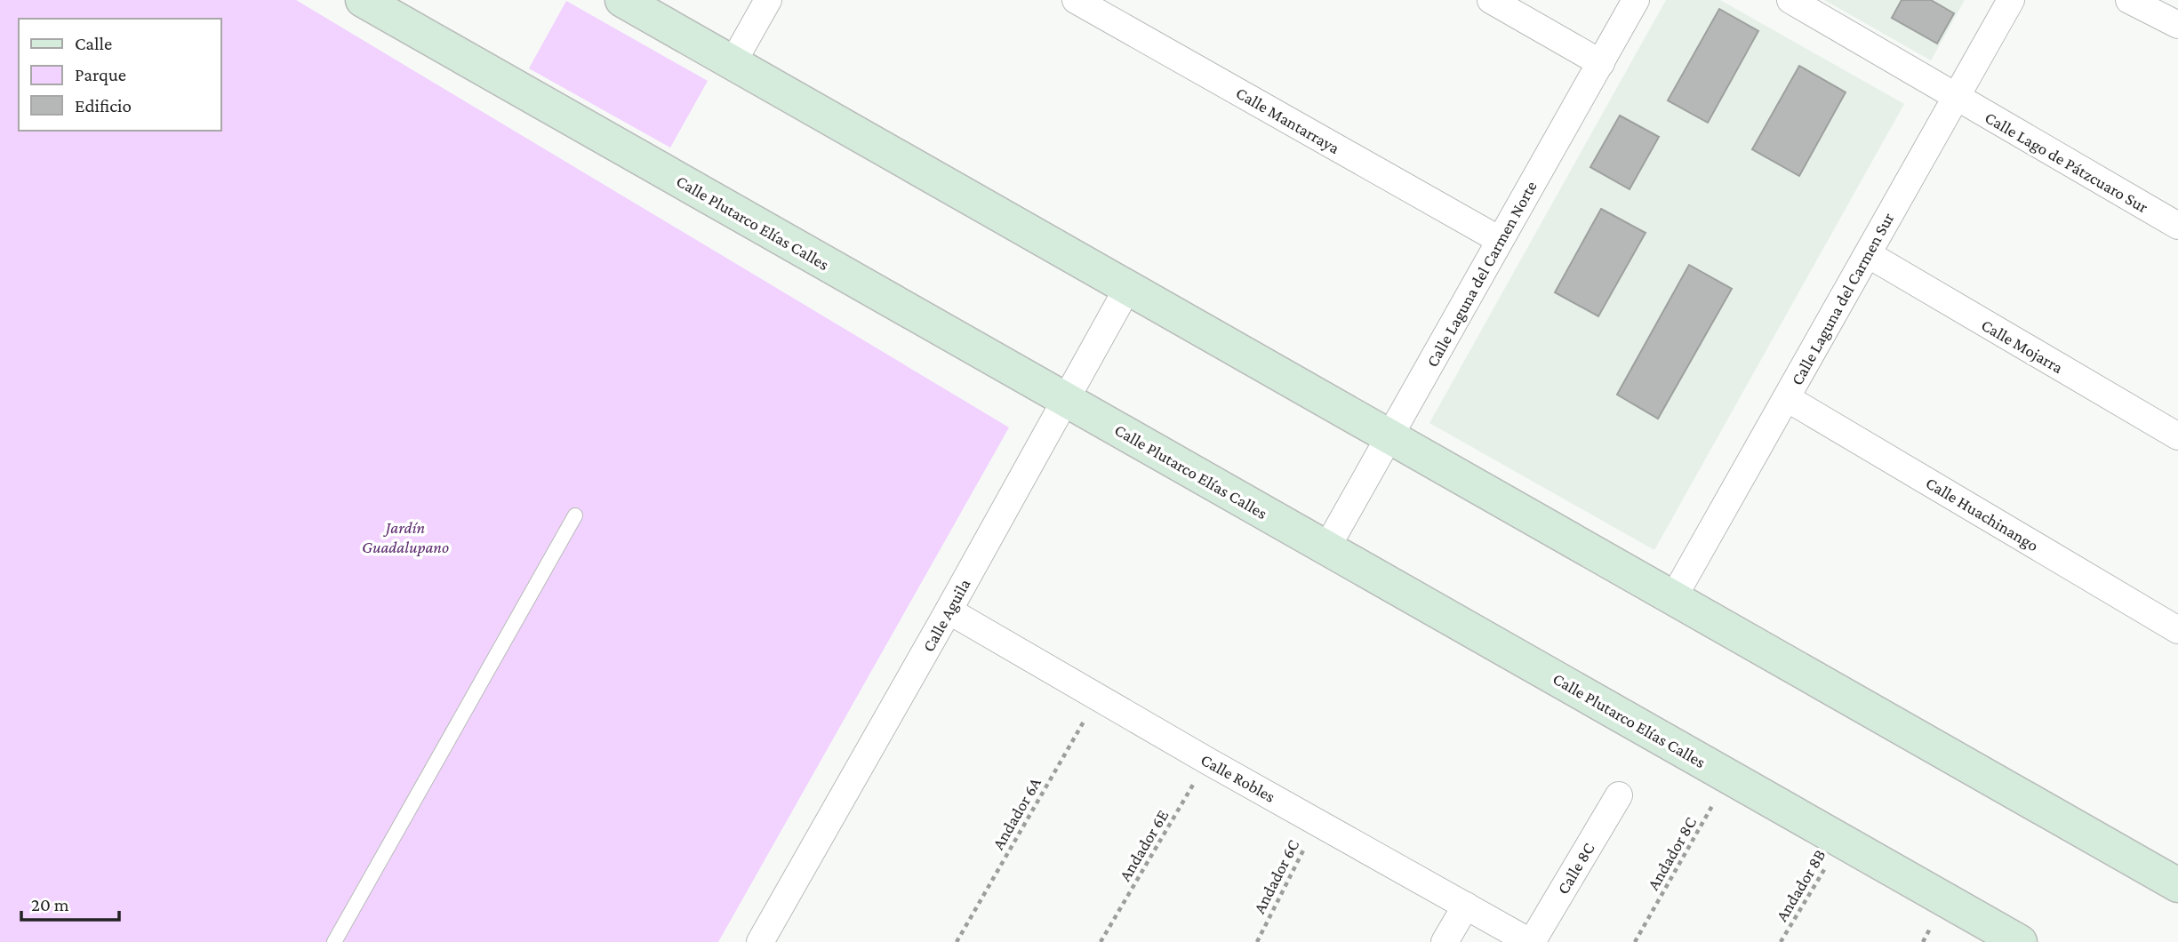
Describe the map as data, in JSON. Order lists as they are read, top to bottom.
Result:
{
  "streets": {
    "main road": ["Calle Plutarco Elías Calles"],
    "street": [
      "Calle Mantarraya",
      "Calle Lago de Pátzcuaro Sur",
      "Calle Laguna del Carmen Norte",
      "Calle Laguna del Carmen Sur",
      "Calle Mojarra",
      "Calle Huachinango",
      "Calle Aguila",
      "Calle Robles",
      "Calle 8C"
    ],
    "path": [
      "Andador 6A",
      "Andador 6E",
      "Andador 8C",
      "Andador 6C",
      "Andador 8B"
    ]
  },
  "crossings": [
    ["Calle Mantarraya", "Calle Laguna del Carmen Norte"],
    ["Calle Lago de Pátzcuaro Sur", "Calle Laguna del Carmen Sur"],
    ["Calle Plutarco Elías Calles", "Calle Laguna del Carmen Norte"],
    ["Calle Plutarco Elías Calles", "Calle Aguila"],
    ["Calle Plutarco Elías Calles", "Andador 8C"],
    ["Calle Plutarco Elías Calles", "Andador 8B"],
    ["Calle Laguna del Carmen Sur", "Calle Mojarra"],
    ["Calle Laguna del Carmen Sur", "Calle Huachinango"],
    ["Calle Aguila", "Calle Robles"],
    ["Calle Robles", "Andador 6A"],
    ["Calle Robles", "Andador 6E"],
    ["Calle Robles", "Calle 8C"],
    ["Calle Robles", "Andador 6C"]
  ],
  "parks": ["Jardín Guadalupano"],
  "legend": ["Calle", "Parque", "Edificio"],
  "scale_bar": "20 m"
}
